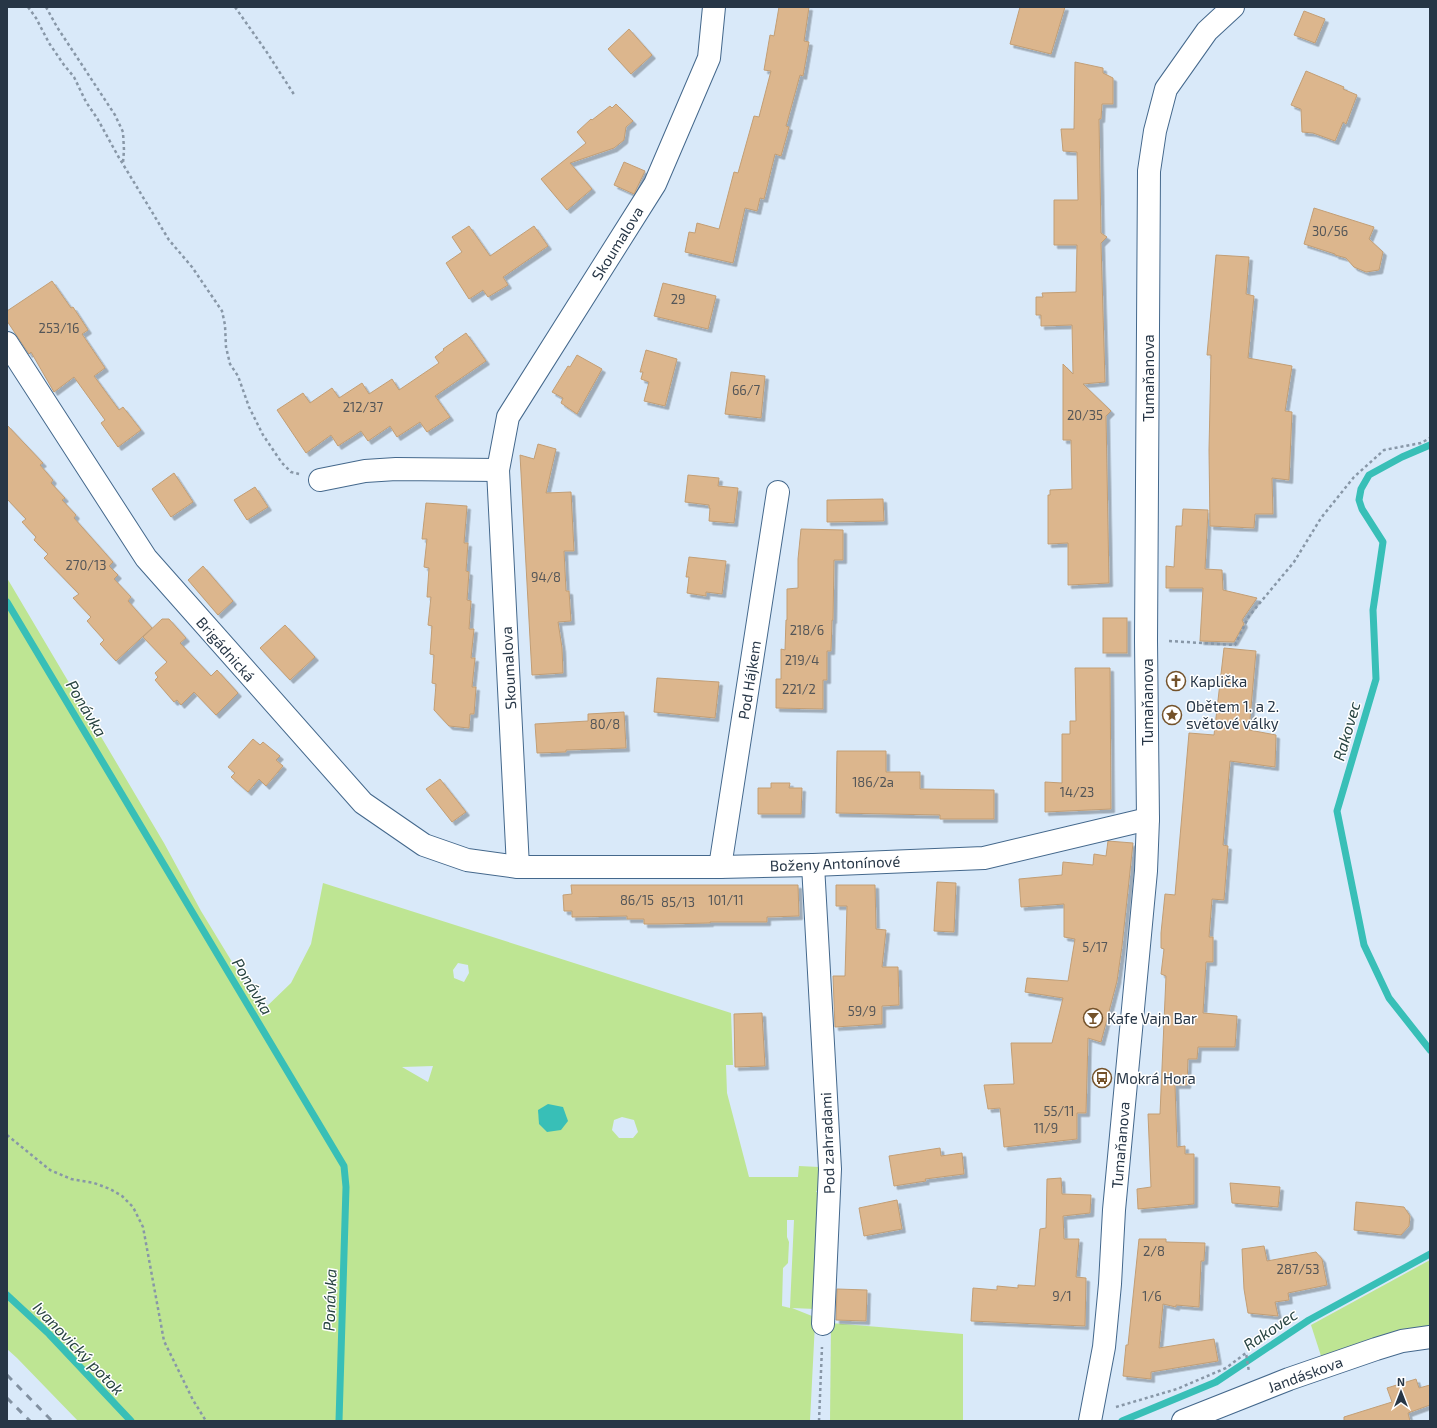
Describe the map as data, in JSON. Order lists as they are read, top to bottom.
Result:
{
  "streets": {
    "street": [
      "Skoumalova",
      "Tumaňanova",
      "Brigádnická",
      "Pod Hájkem",
      "Boženy Antonínové",
      "Pod zahradami",
      "Jandáskova"
    ]
  },
  "crossings": [
    ["Skoumalova", "Brigádnická"],
    ["Skoumalova", "Boženy Antonínové"],
    ["Tumaňanova", "Boženy Antonínové"],
    ["Brigádnická", "Boženy Antonínové"],
    ["Pod Hájkem", "Boženy Antonínové"],
    ["Boženy Antonínové", "Pod zahradami"]
  ],
  "water": ["Ponávka", "Rakovec", "Ivanovický potok"],
  "places": {
    "church": ["Kaplička"],
    "place": ["Obětem 1. a 2. světové války"],
    "bar": ["Kafe Vajn Bar"],
    "bus stop": ["Mokrá Hora"]
  },
  "house_numbers": [
    "30/56",
    "29",
    "253/16",
    "66/7",
    "212/37",
    "20/35",
    "270/13",
    "94/8",
    "218/6",
    "219/4",
    "221/2",
    "80/8",
    "186/2a",
    "14/23",
    "86/15",
    "101/11",
    "85/13",
    "5/17",
    "59/9",
    "55/11",
    "11/9",
    "2/8",
    "287/53",
    "9/1",
    "1/6"
  ],
  "north": "top"
}
